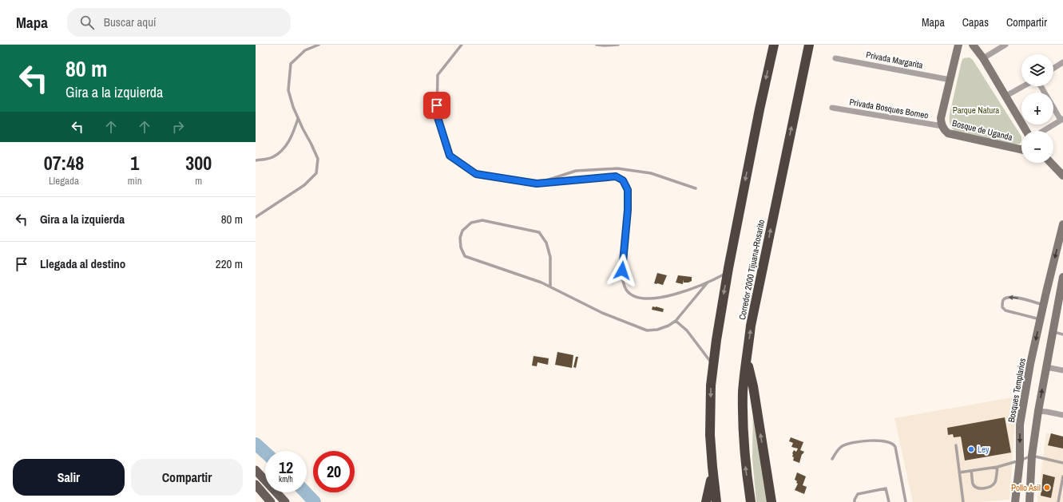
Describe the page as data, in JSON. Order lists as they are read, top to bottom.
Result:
{
  "streets": {
    "highway": ["Corredor 2000 Tijuana-Rosarito"],
    "main road": ["Bosque de Uganda", "Bosques Templarios"],
    "street": ["Privada Margarita", "Privada Bosques Borneo"]
  },
  "crossings": [
    ["Privada Margarita", "Bosque de Uganda"],
    ["Privada Bosques Borneo", "Bosque de Uganda"]
  ],
  "parks": ["Parque Natura"],
  "places": ["Ley", "Pollo Asil"],
  "page": {
    "header": "Mapa",
    "search": "Buscar aquí",
    "nav": ["Mapa", "Capas", "Compartir"],
    "turn": ["80 m", "Gira a la izquierda"],
    "map_buttons": ["+", "−"],
    "eta": [
      "07:48",
      "Llegada",
      "1",
      "min",
      "300",
      "m"
    ],
    "list": [
      {
        "name": "Gira a la izquierda",
        "value": "80 m"
      },
      {
        "name": "Llegada al destino",
        "value": "220 m"
      }
    ],
    "speed": "12 km/h",
    "limit": "20",
    "buttons": ["Salir", "Compartir"]
  }
}
